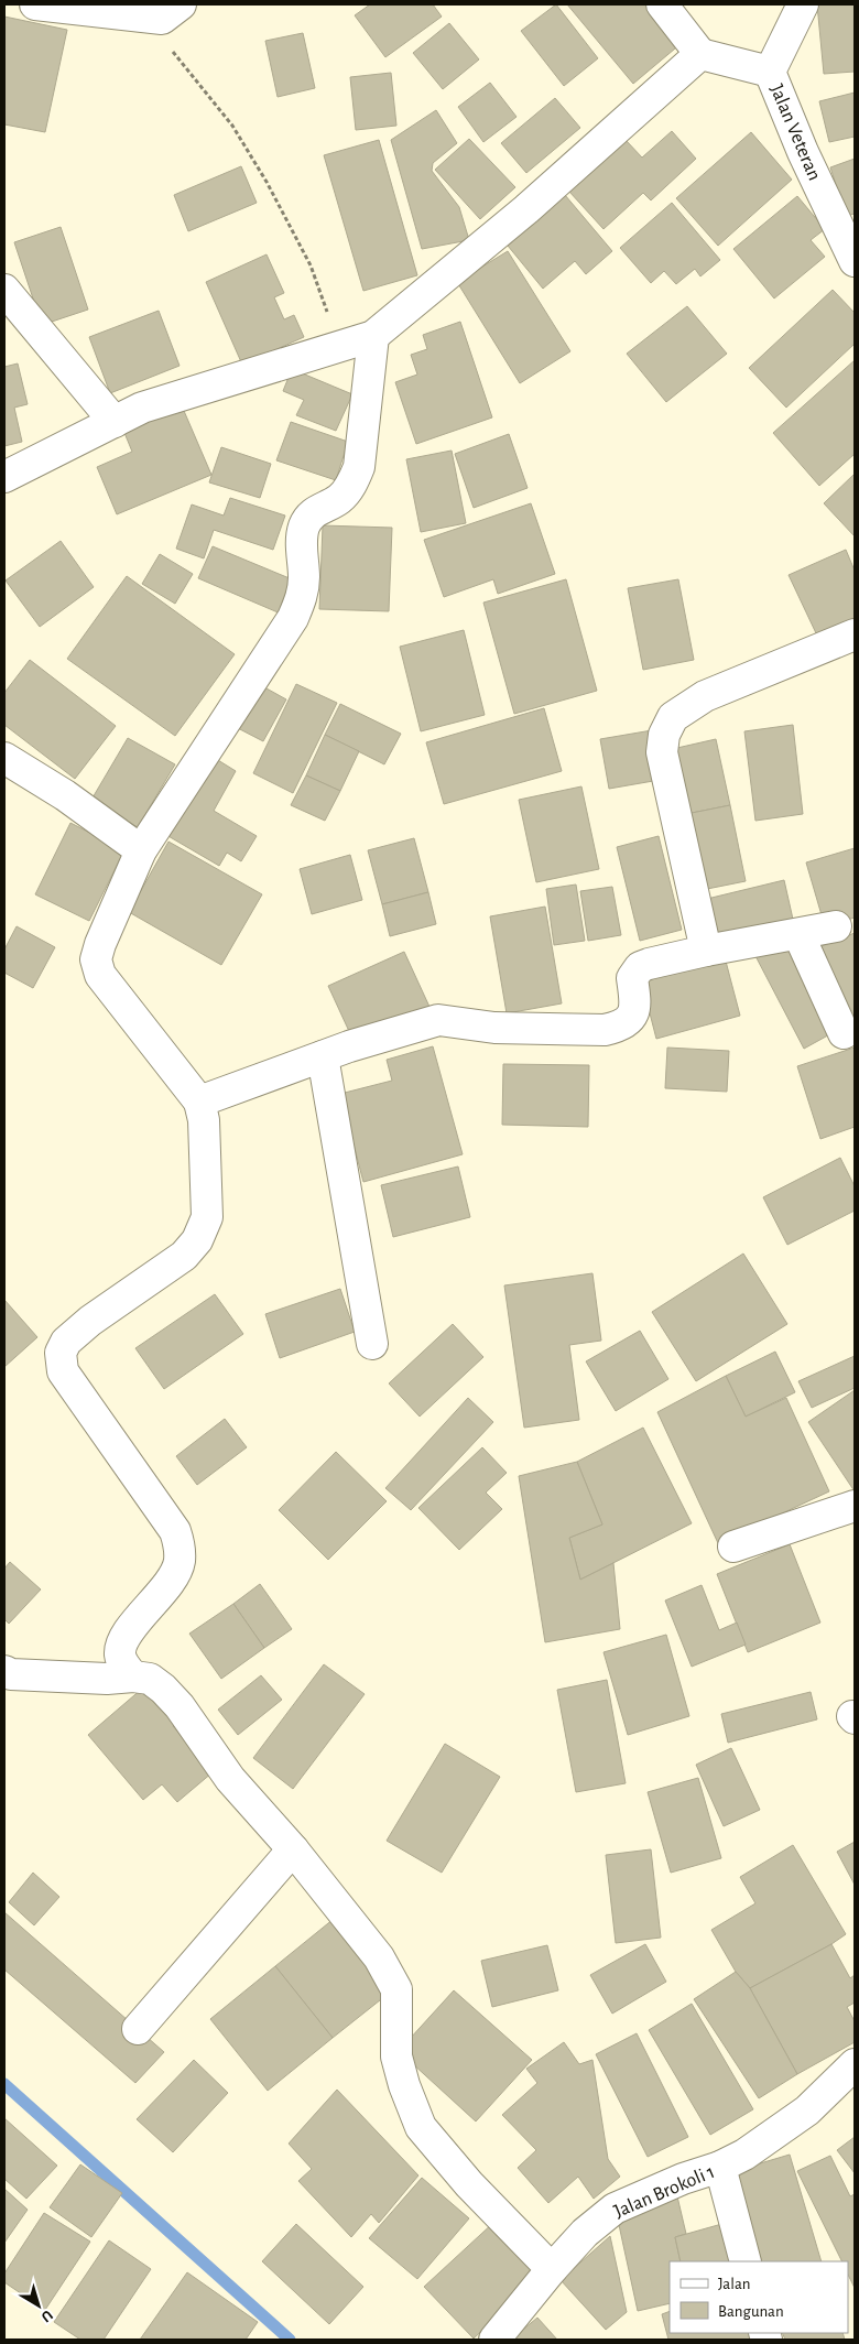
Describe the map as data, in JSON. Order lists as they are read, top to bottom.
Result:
{
  "streets": {
    "street": ["Jalan Veteran", "Jalan Brokoli 1"]
  },
  "legend": ["Jalan", "Bangunan"],
  "north": "bottom right"
}
